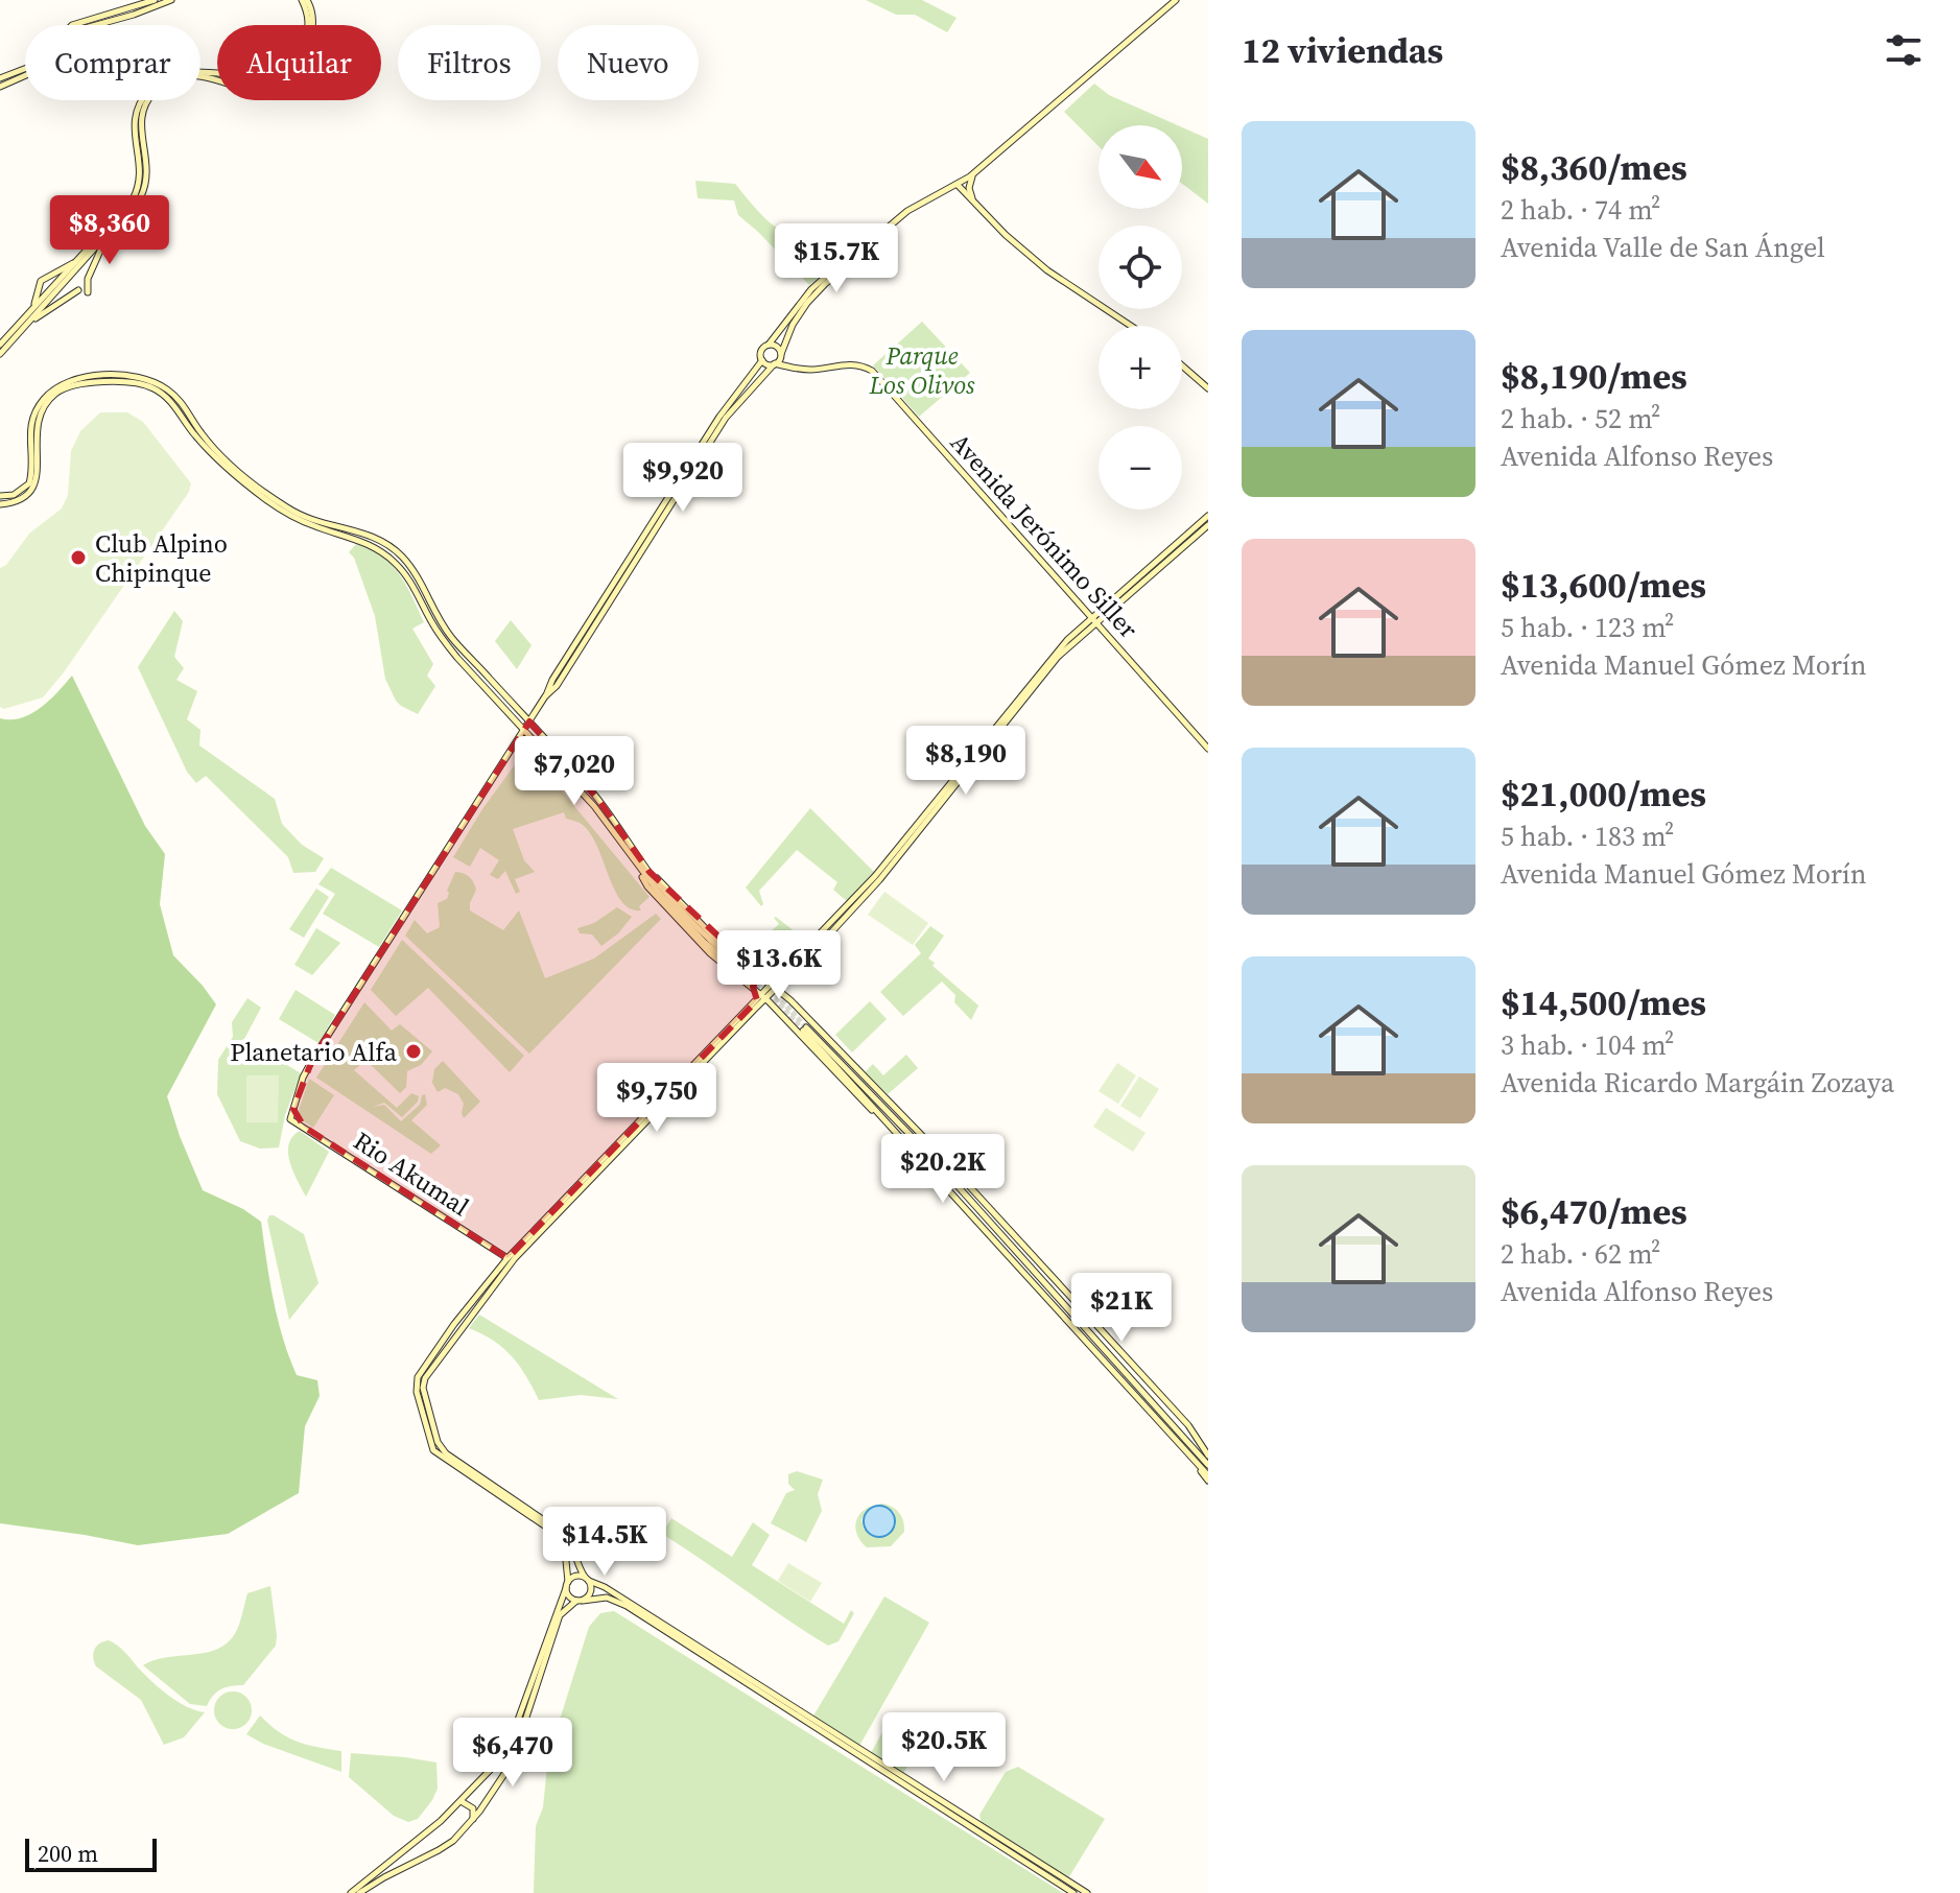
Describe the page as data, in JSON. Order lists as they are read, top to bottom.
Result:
{
  "streets": {
    "street": ["Avenida Jerónimo Siller", "Rio Akumal"]
  },
  "parks": ["Parque Los Olivos"],
  "places": ["Club Alpino Chipinque", "Planetario Alfa"],
  "scale_bar": "200 m",
  "north": "bottom right",
  "page": {
    "heading": "12 viviendas",
    "chip": [
      "Comprar",
      "Alquilar",
      "Filtros",
      "Nuevo"
    ],
    "list": [
      {
        "name": "$8,360/mes",
        "note": "2 hab. · 74 m² · Avenida Valle de San Ángel"
      },
      {
        "name": "$8,190/mes",
        "note": "2 hab. · 52 m² · Avenida Alfonso Reyes"
      },
      {
        "name": "$13,600/mes",
        "note": "5 hab. · 123 m² · Avenida Manuel Gómez Morín"
      },
      {
        "name": "$21,000/mes",
        "note": "5 hab. · 183 m² · Avenida Manuel Gómez Morín"
      },
      {
        "name": "$14,500/mes",
        "note": "3 hab. · 104 m² · Avenida Ricardo Margáin Zozaya"
      },
      {
        "name": "$6,470/mes",
        "note": "2 hab. · 62 m² · Avenida Alfonso Reyes"
      }
    ],
    "map_buttons": ["+", "−"],
    "price": [
      "$8,360",
      "$15.7K",
      "$9,920",
      "$8,190",
      "$7,020",
      "$13.6K",
      "$9,750",
      "$20.2K",
      "$21K",
      "$14.5K",
      "$20.5K",
      "$6,470"
    ],
    "scale": "200 m"
  }
}
